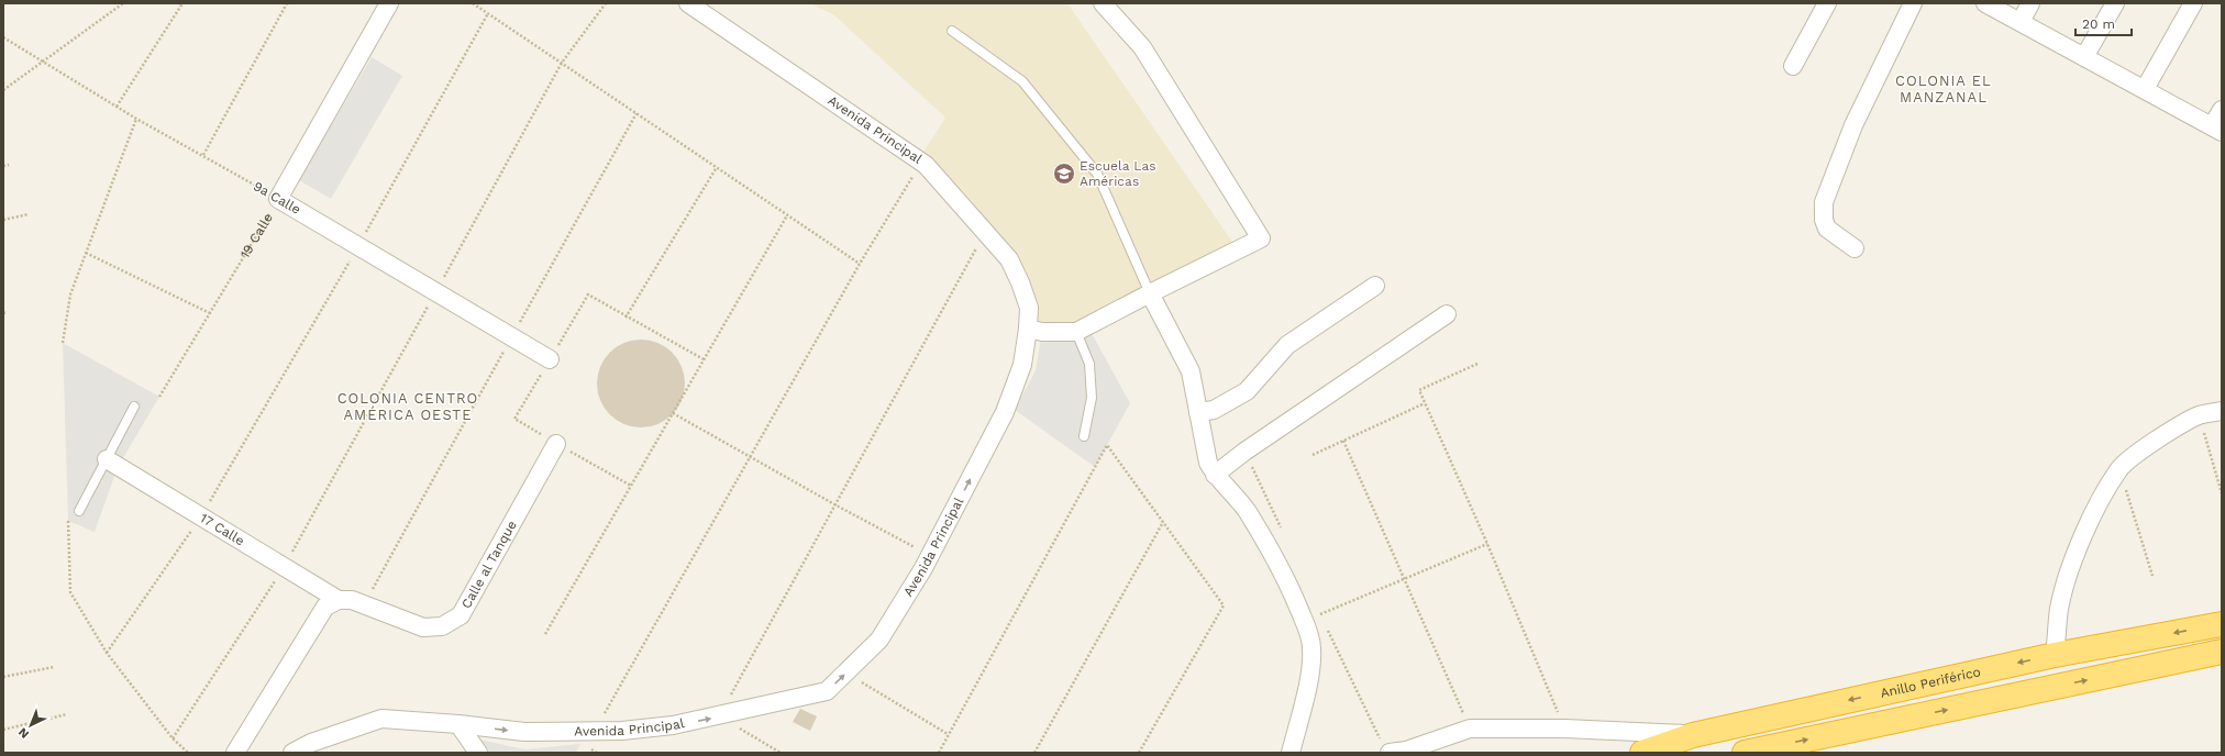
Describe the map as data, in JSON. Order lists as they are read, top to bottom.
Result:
{
  "streets": {
    "highway": ["Anillo Periférico"],
    "street": [
      "Avenida Principal",
      "9a Calle",
      "19 Calle",
      "17 Calle",
      "Calle al Tanque"
    ]
  },
  "crossings": [
    ["9a Calle", "19 Calle"],
    ["17 Calle", "Calle al Tanque"]
  ],
  "one_way": ["Avenida Principal"],
  "districts": ["COLONIA EL MANZANAL", "COLONIA CENTRO AMÉRICA OESTE"],
  "places": {
    "school or university": ["Escuela Las Américas"]
  },
  "scale_bar": "20 m",
  "north": "bottom left"
}
